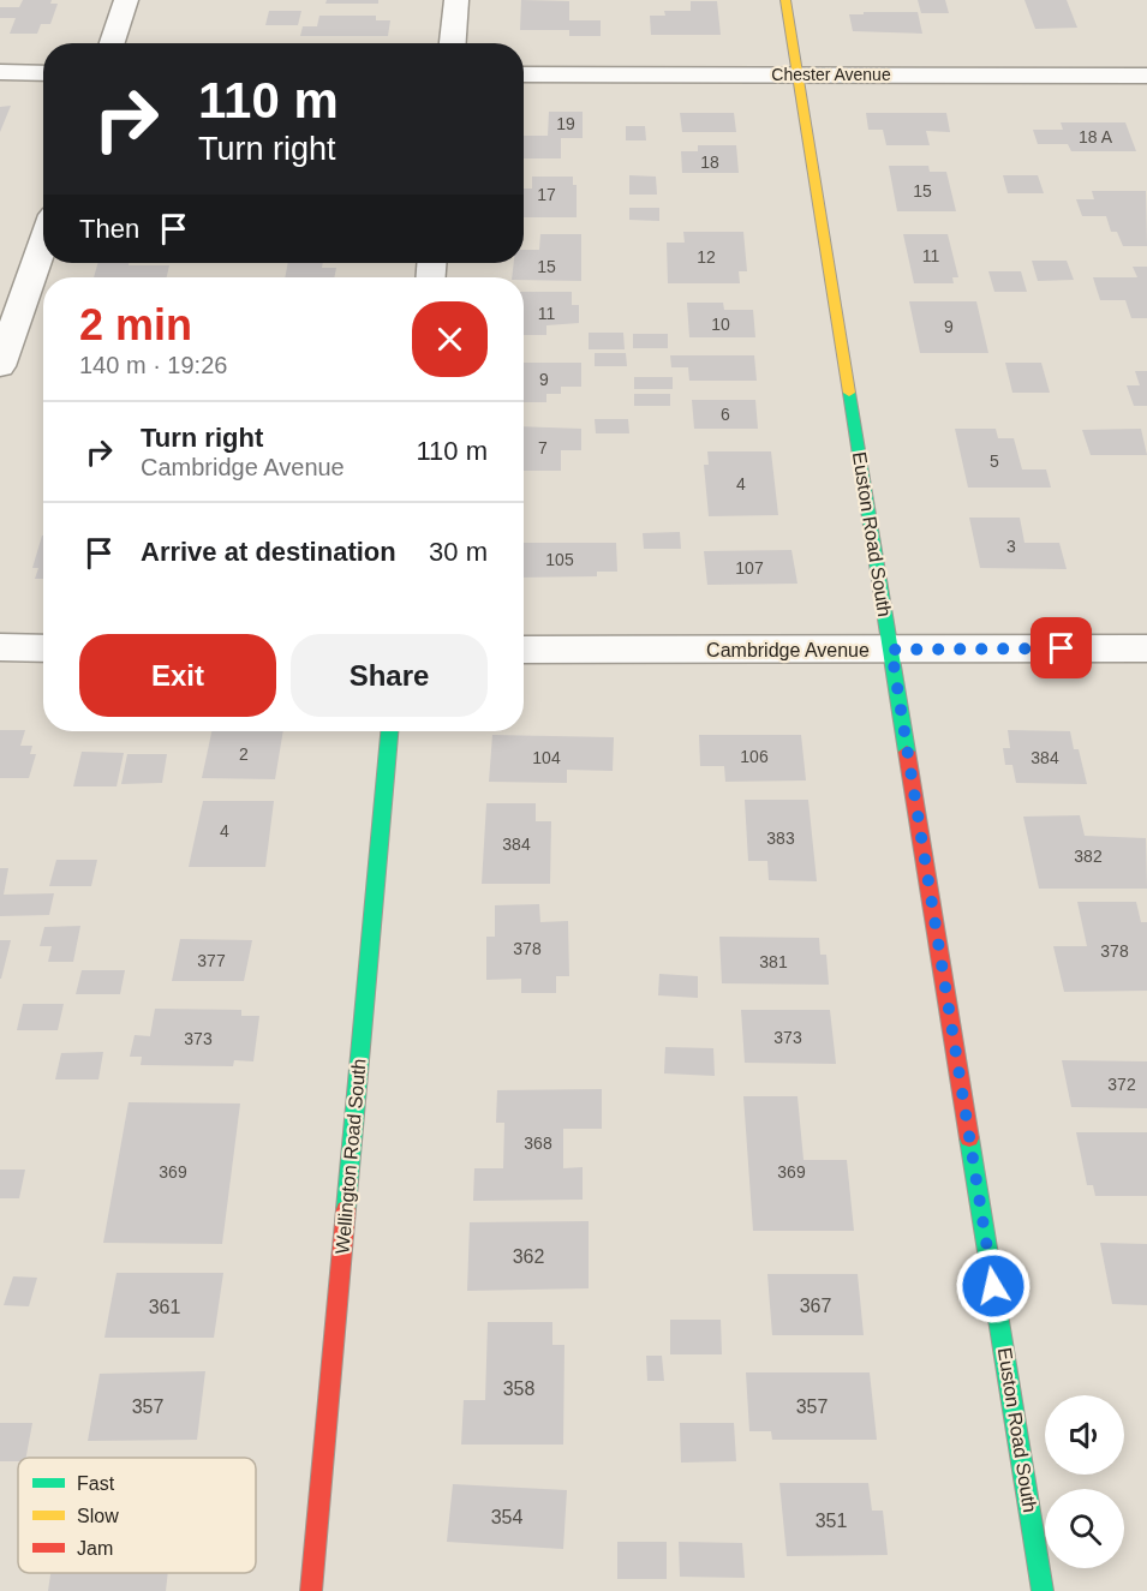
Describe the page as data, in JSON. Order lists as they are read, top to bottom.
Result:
{
  "streets": {
    "street": [
      "Chester Avenue",
      "Euston Road South",
      "Cambridge Avenue",
      "Wellington Road South"
    ]
  },
  "crossings": [
    ["Chester Avenue", "Euston Road South"],
    ["Euston Road South", "Cambridge Avenue"]
  ],
  "house_numbers": [
    "19",
    "18 A",
    "18",
    "15",
    "17",
    "11",
    "12",
    "15",
    "11",
    "10",
    "9",
    "9",
    "6",
    "7",
    "5",
    "4",
    "3",
    "105",
    "107",
    "2",
    "106",
    "104",
    "384",
    "4",
    "383",
    "384",
    "382",
    "378",
    "378",
    "377",
    "381",
    "373",
    "373",
    "372",
    "368",
    "369",
    "369",
    "362",
    "367",
    "361",
    "358",
    "357",
    "357",
    "354",
    "351"
  ],
  "legend": ["Fast", "Slow", "Jam"],
  "page": {
    "turn": ["110 m", "Turn right"],
    "then": "Then",
    "heading": ["2 min", "140 m · 19:26"],
    "list": [
      {
        "name": "Turn right",
        "note": "Cambridge Avenue",
        "value": "110 m"
      },
      {
        "name": "Arrive at destination",
        "value": "30 m"
      }
    ],
    "buttons": ["Exit", "Share"]
  }
}
